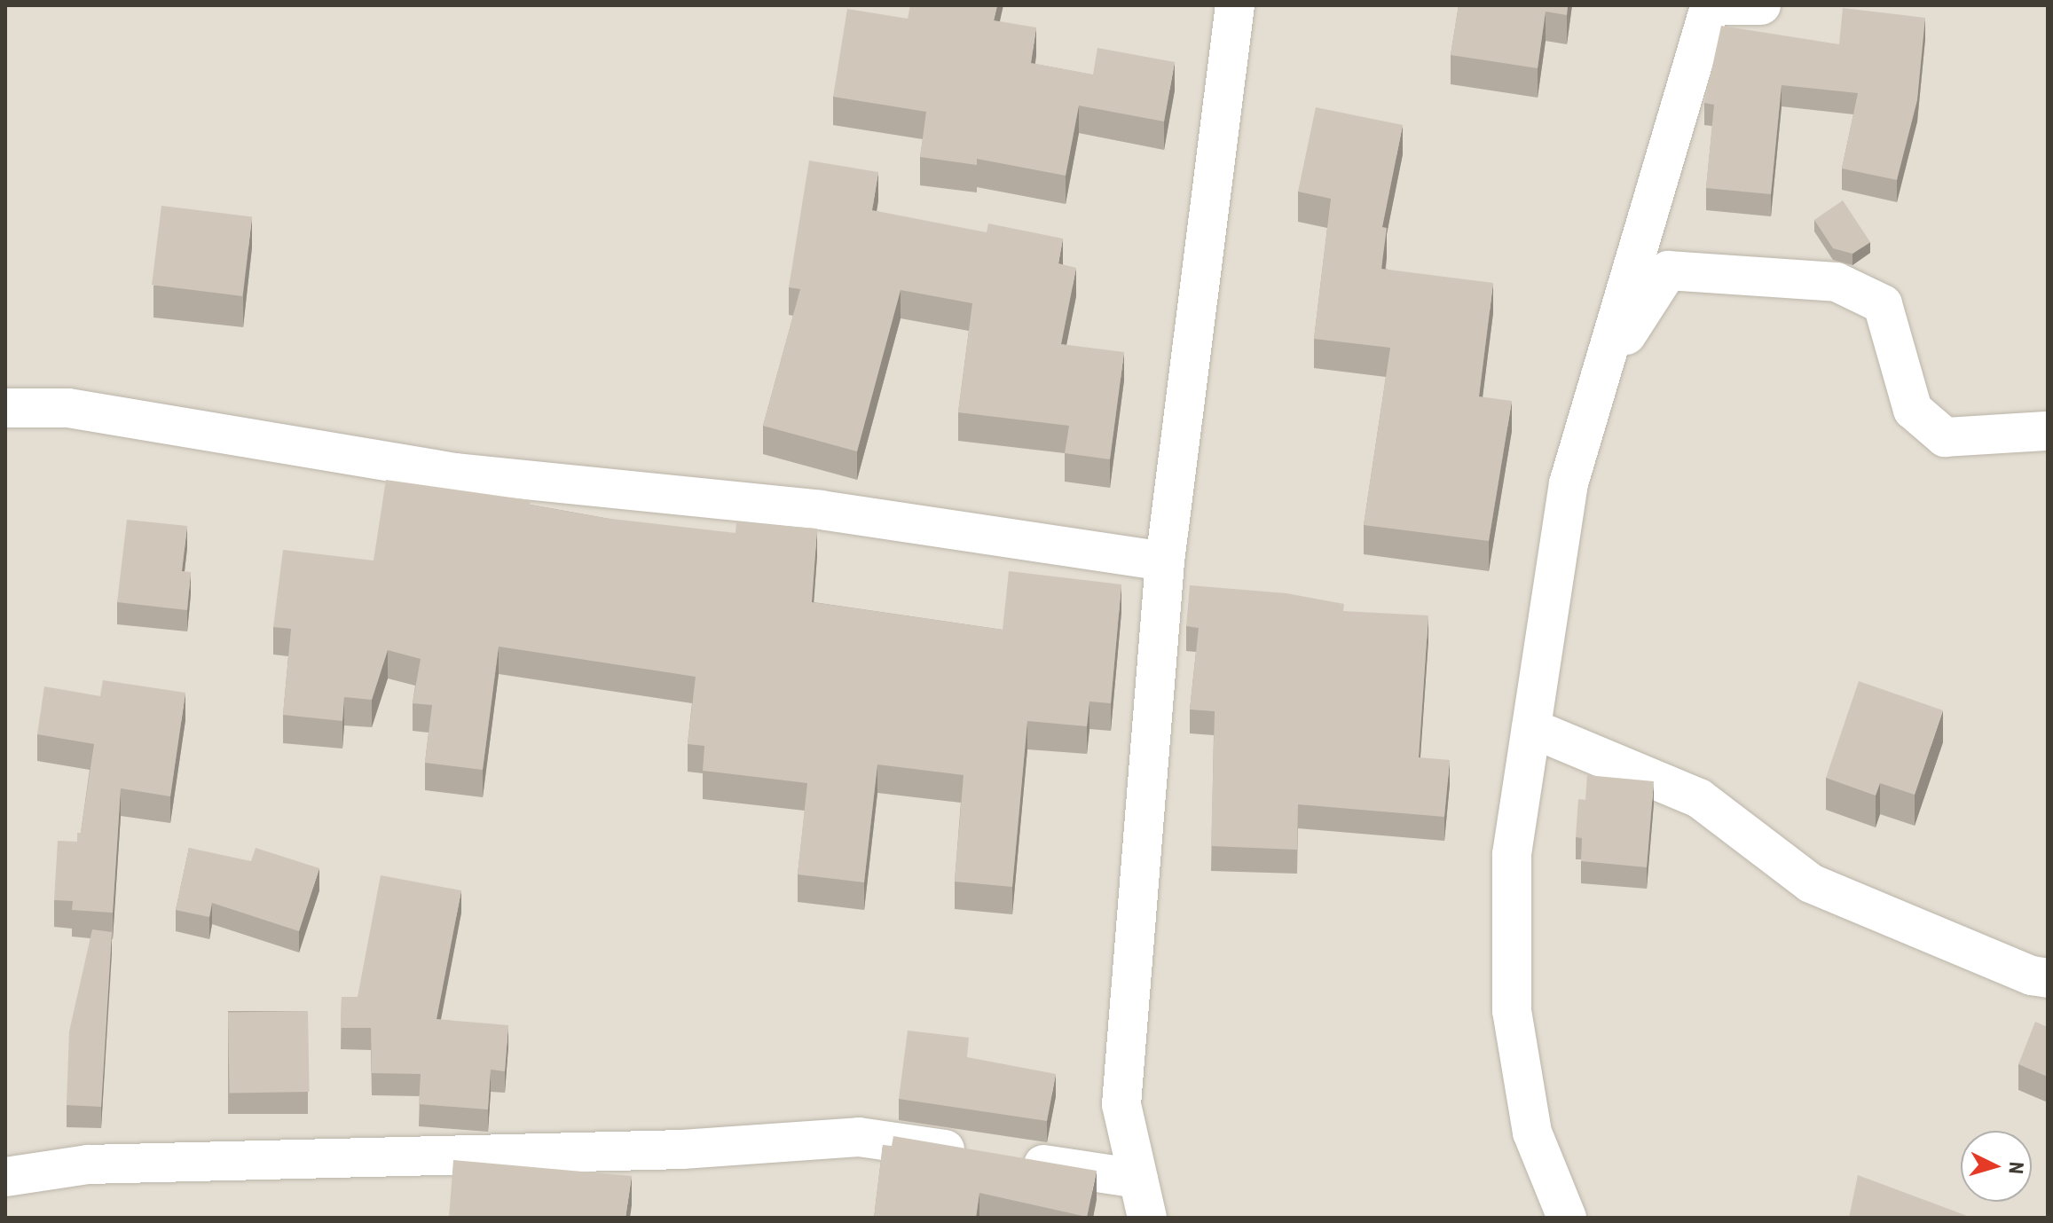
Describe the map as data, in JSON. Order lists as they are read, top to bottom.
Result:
{
  "north": "right"
}
